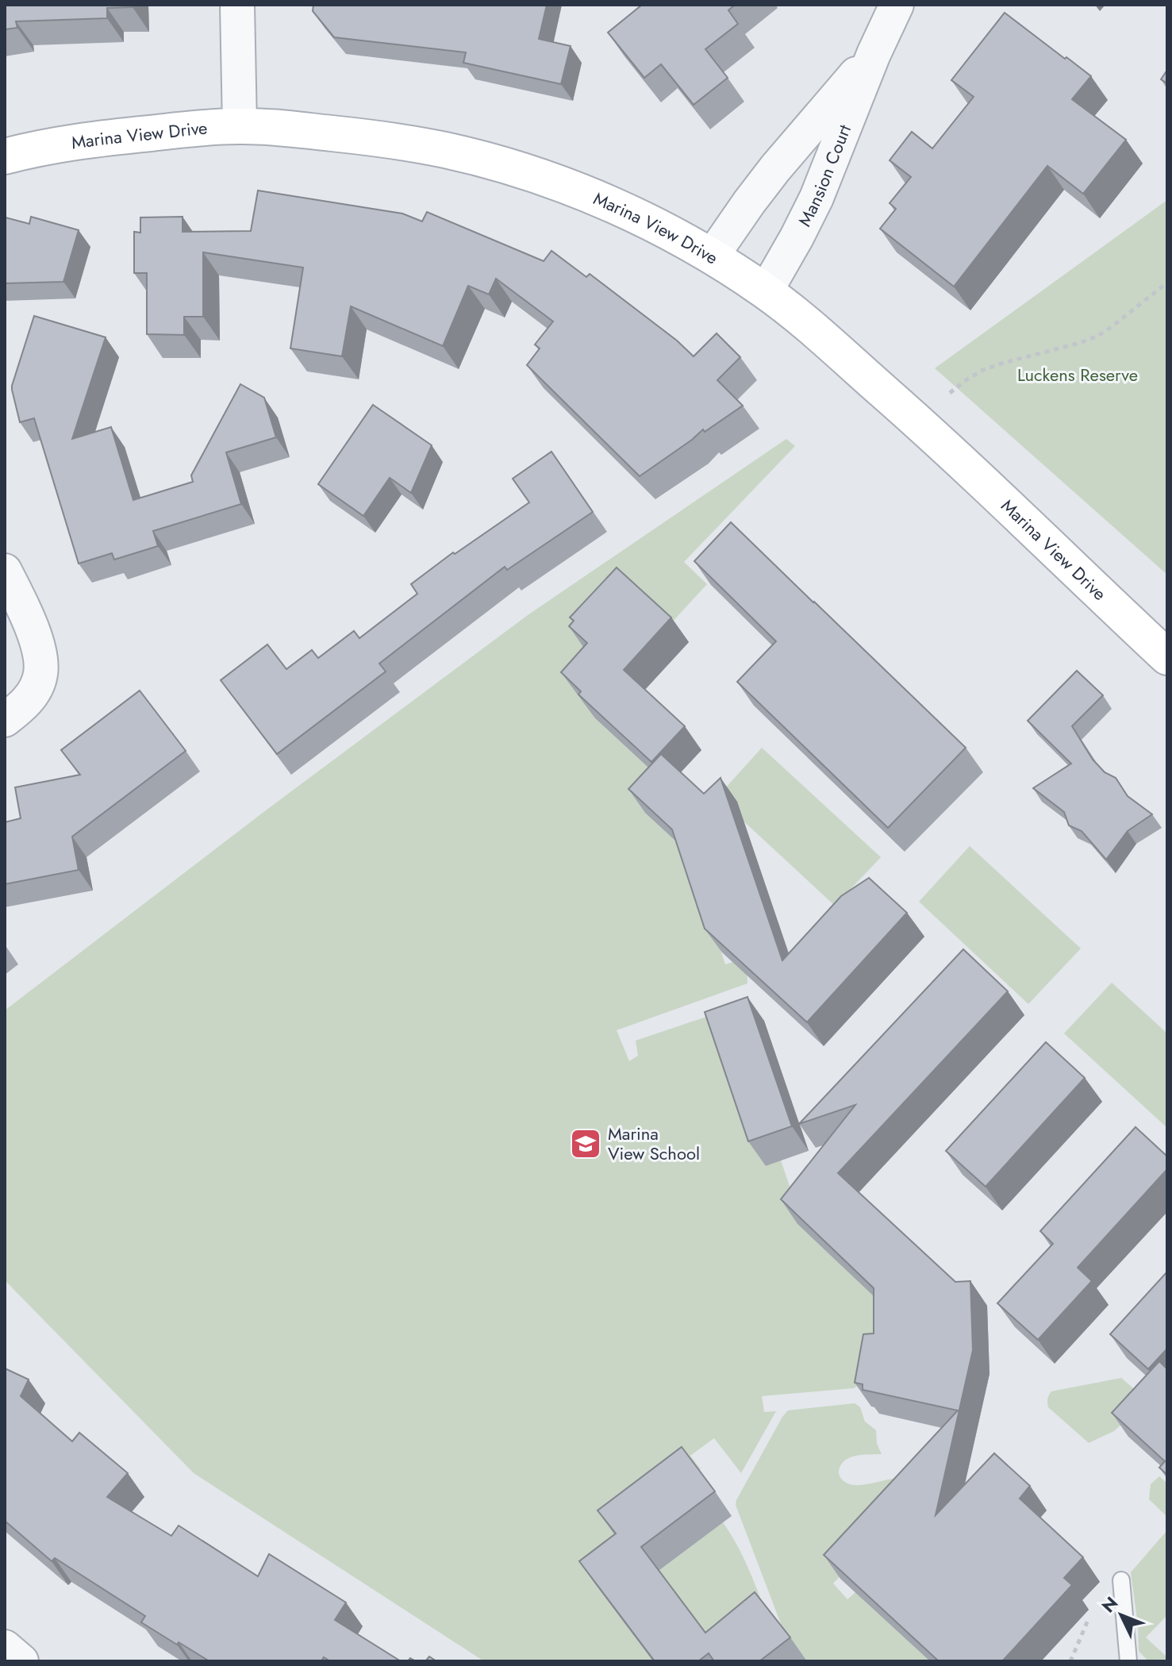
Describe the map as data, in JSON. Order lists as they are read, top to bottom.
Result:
{
  "streets": {
    "street": ["Marina View Drive", "Mansion Court"]
  },
  "crossings": [
    ["Marina View Drive", "Mansion Court"]
  ],
  "parks": ["Luckens Reserve"],
  "places": {
    "school or university": ["Marina View School"]
  },
  "north": "top left"
}
